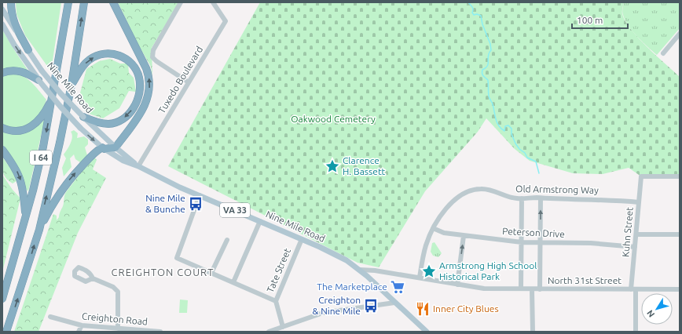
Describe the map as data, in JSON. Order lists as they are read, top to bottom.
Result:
{
  "streets": {
    "highway": ["I 64"],
    "main road": ["Nine Mile Road", "VA 33"],
    "street": [
      "Tuxedo Boulevard",
      "Old Armstrong Way",
      "Kuhn Street",
      "Peterson Drive",
      "Tate Street",
      "North 31st Street",
      "Creighton Road"
    ]
  },
  "crossings": [
    ["Tuxedo Boulevard", "Nine Mile Road"],
    ["Nine Mile Road", "Tate Street"],
    ["Nine Mile Road", "North 31st Street"],
    ["Old Armstrong Way", "Kuhn Street"],
    ["Old Armstrong Way", "Peterson Drive"],
    ["Old Armstrong Way", "North 31st Street"],
    ["Kuhn Street", "Peterson Drive"],
    ["Kuhn Street", "North 31st Street"]
  ],
  "districts": ["CREIGHTON COURT"],
  "parks": ["Oakwood Cemetery"],
  "places": {
    "place": ["Clarence H. Bassett", "Armstrong High School Historical Park"],
    "bus stop": ["Nine Mile & Bunche", "Creighton & Nine Mile"],
    "supermarket": ["The Marketplace"],
    "restaurant": ["Inner City Blues"]
  },
  "scale_bar": "100 m",
  "north": "bottom left"
}
